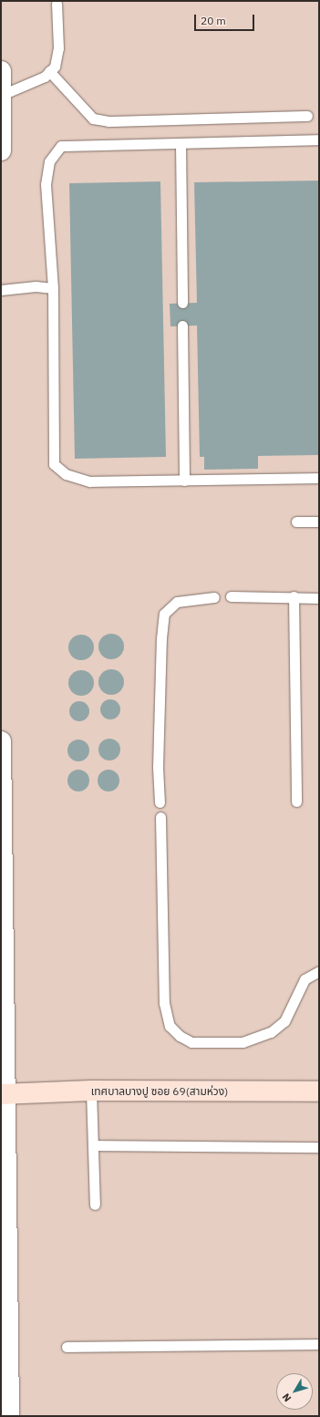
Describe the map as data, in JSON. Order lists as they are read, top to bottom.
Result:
{
  "streets": {
    "street": ["เทศบาลบางปู ซอย 69(สามห่วง)"]
  },
  "scale_bar": "20 m",
  "north": "bottom left"
}
